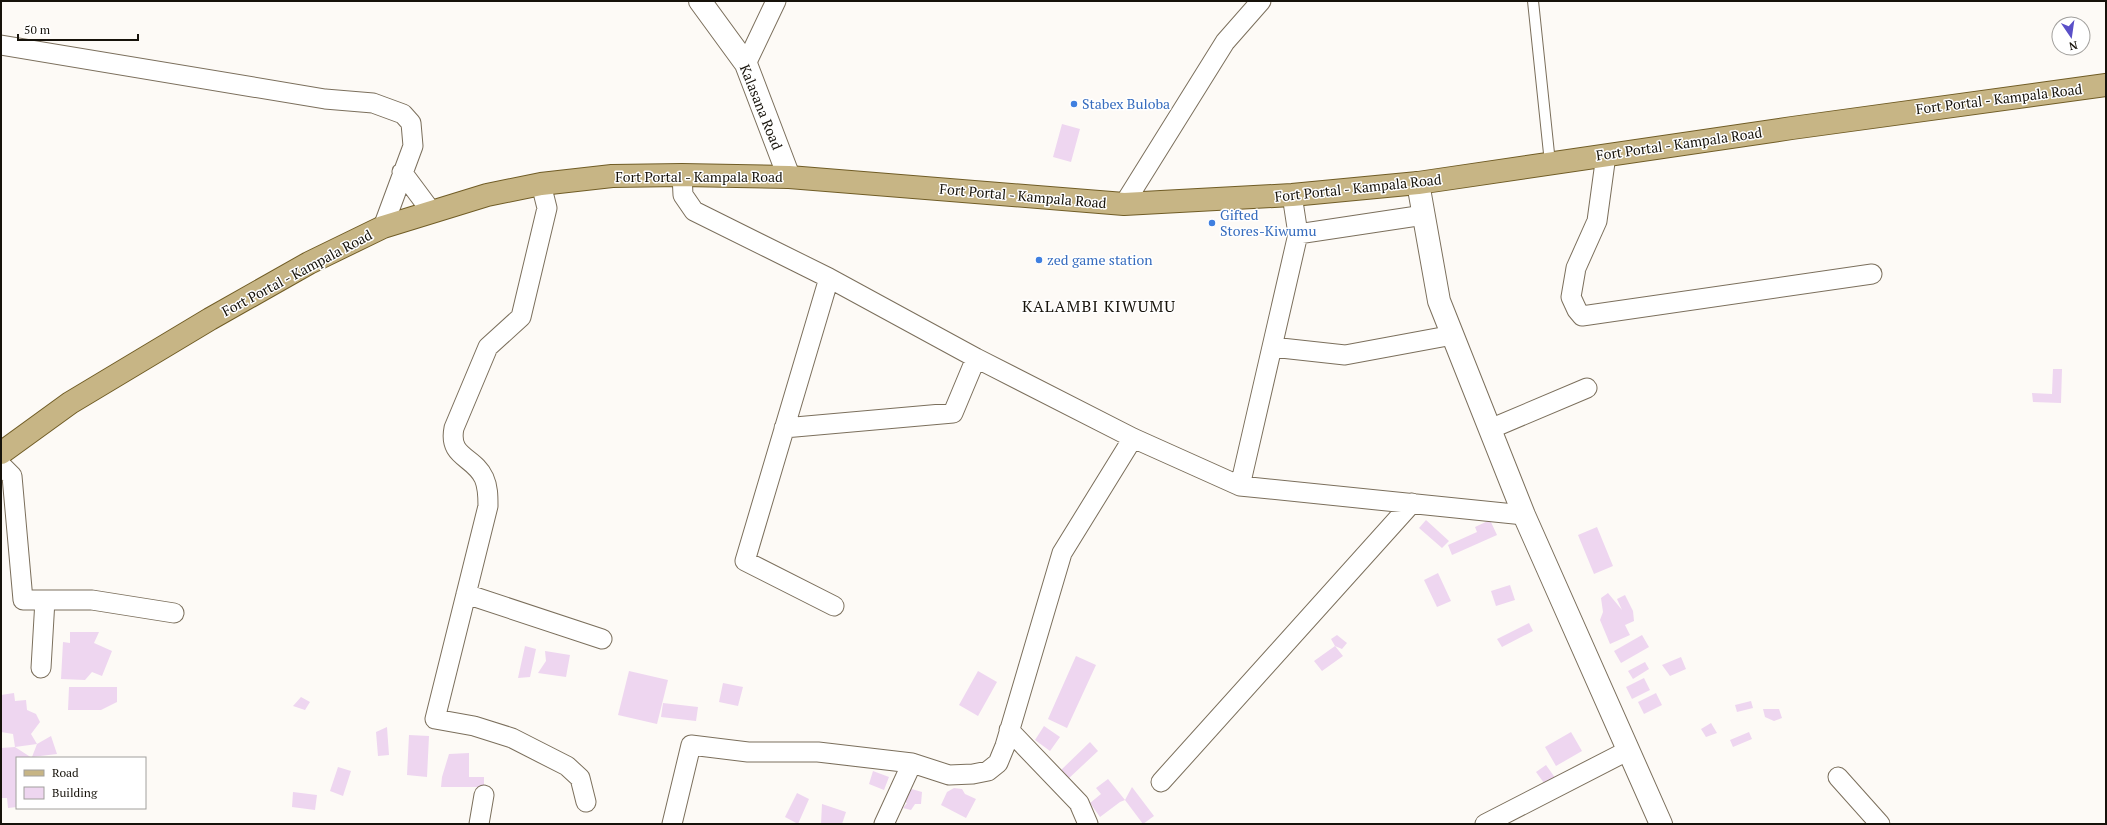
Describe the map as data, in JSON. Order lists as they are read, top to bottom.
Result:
{
  "streets": {
    "main road": ["Fort Portal - Kampala Road"],
    "street": ["Kalasana Road"]
  },
  "crossings": [
    ["Fort Portal - Kampala Road", "Kalasana Road"]
  ],
  "districts": ["KALAMBI KIWUMU"],
  "places": ["Stabex Buloba", "Gifted Stores-Kiwumu", "zed game station"],
  "legend": ["Road", "Building"],
  "scale_bar": "50 m",
  "north": "bottom"
}
